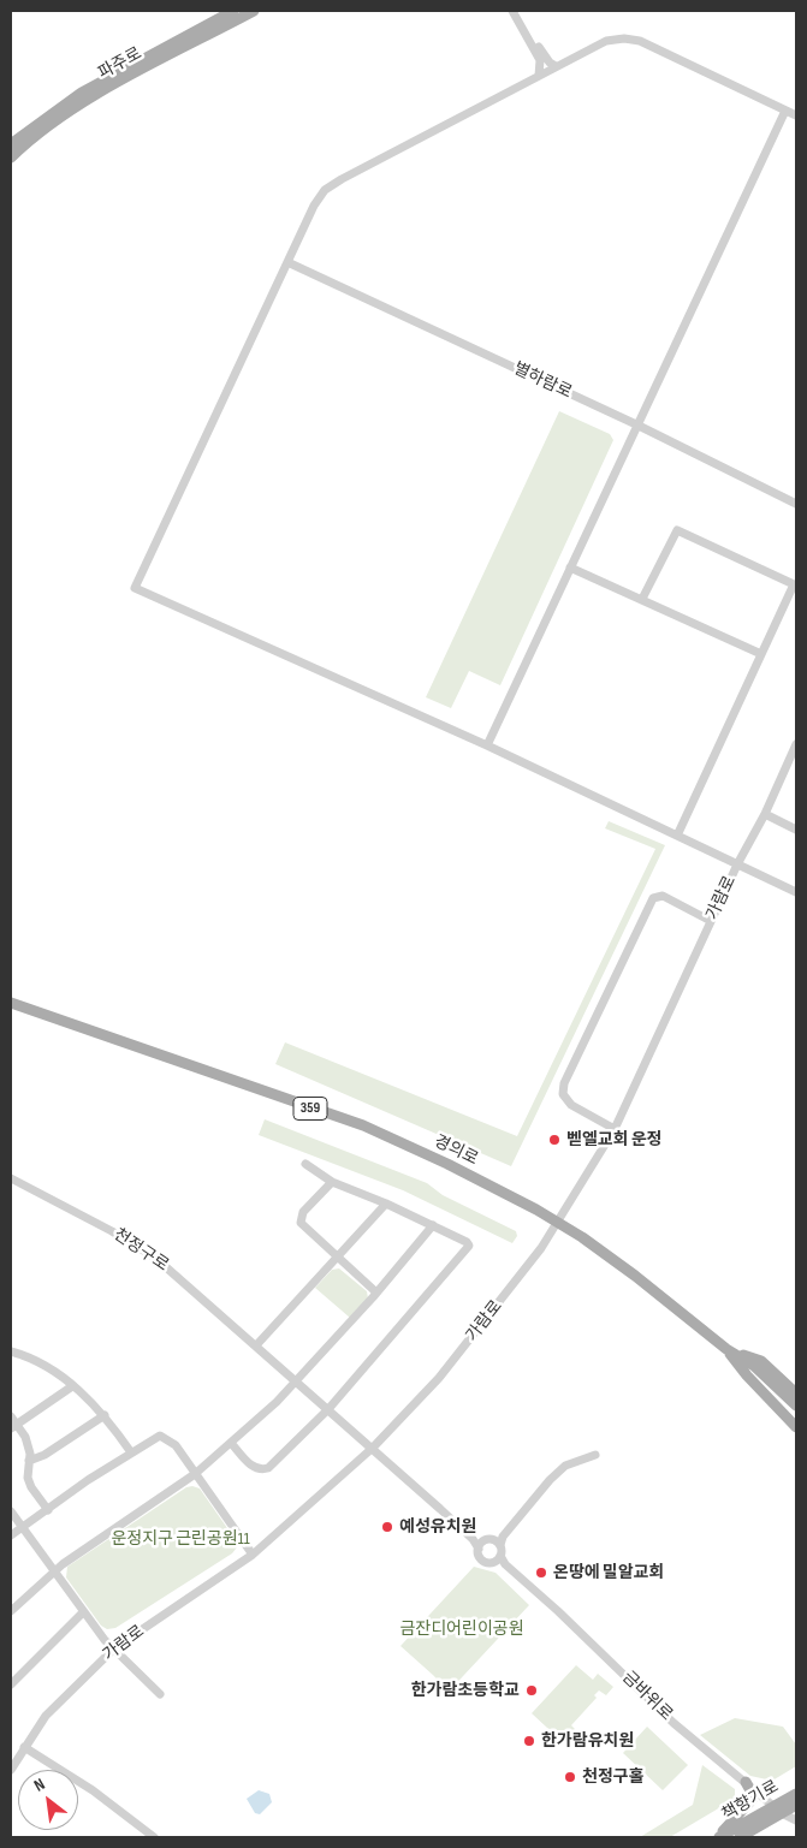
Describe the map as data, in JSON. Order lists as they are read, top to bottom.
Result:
{
  "streets": {
    "main road": [
      "파주로",
      "359",
      "경의로",
      "책향기로"
    ],
    "street": [
      "별하람로",
      "가람로",
      "천정구로",
      "금바위로"
    ]
  },
  "crossings": [
    ["가람로", "경의로"],
    ["가람로", "천정구로"],
    ["금바위로", "책향기로"]
  ],
  "parks": ["운정지구 근린공원11", "금잔디어린이공원"],
  "places": [
    "벧엘교회 운정",
    "예성유치원",
    "온땅에 밀알교회",
    "한가람초등학교",
    "한가람유치원",
    "천정구홀"
  ],
  "north": "top left"
}
